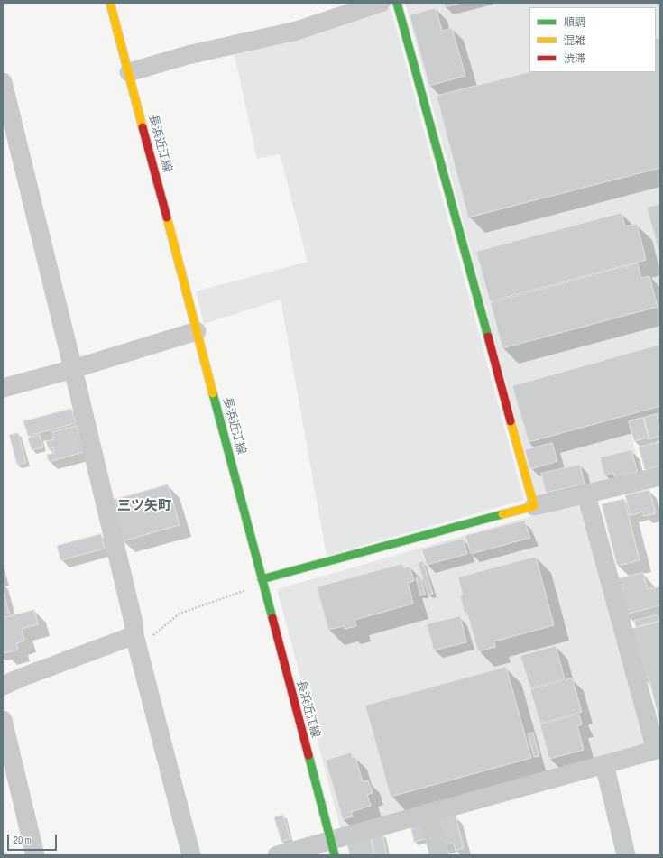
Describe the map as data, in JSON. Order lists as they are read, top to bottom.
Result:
{
  "streets": {
    "main road": ["長浜近江線"]
  },
  "districts": ["三ツ矢町"],
  "legend": ["順調", "混雑", "渋滞"],
  "scale_bar": "20 m"
}
